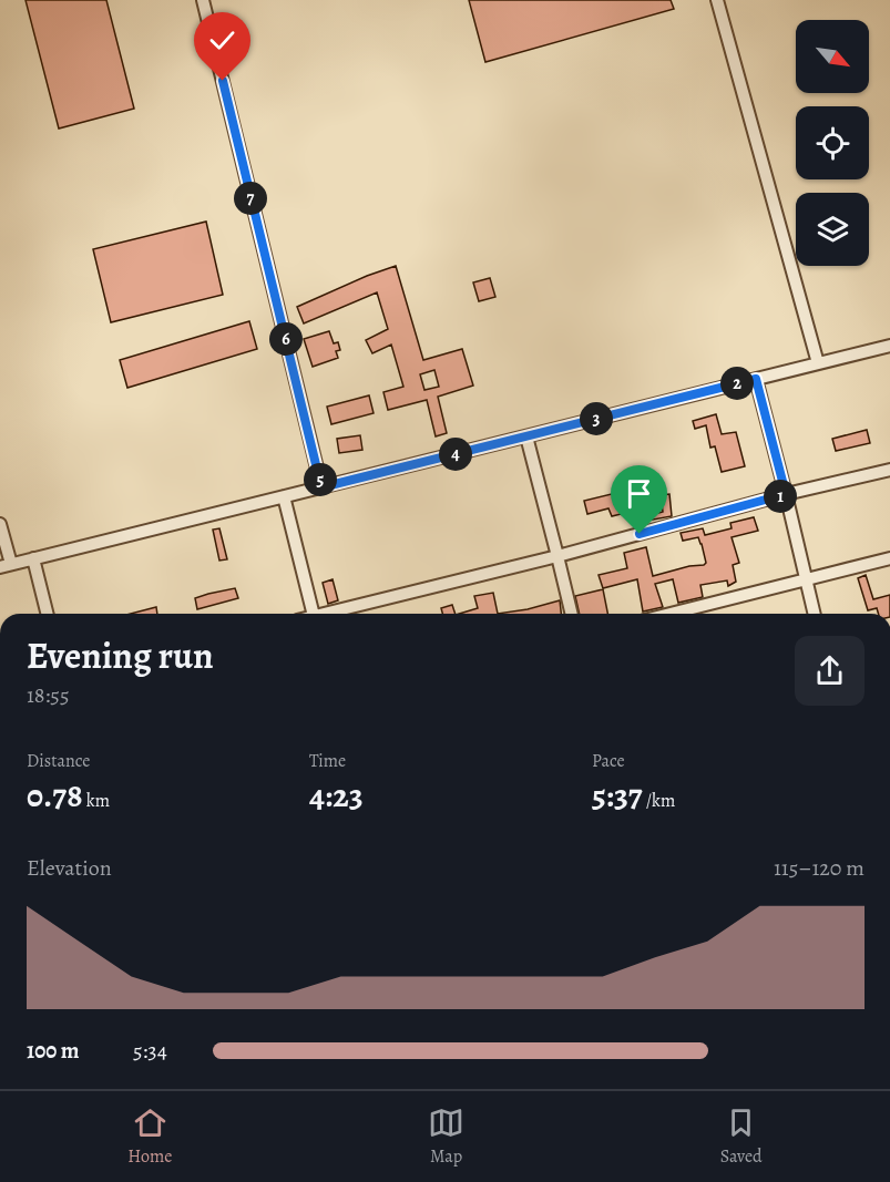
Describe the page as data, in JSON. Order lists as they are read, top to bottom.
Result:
{
  "north": "bottom right",
  "page": {
    "pins": [
      "7",
      "6",
      "2",
      "3",
      "4",
      "5",
      "1"
    ],
    "heading": ["Evening run", "18:55"],
    "stats": [
      ["Distance", "0.78 km"],
      ["Time", "4:23"],
      ["Pace", "5:37 /km"]
    ],
    "chart": ["Elevation", "115–120 m"],
    "list": [
      {
        "name": "100 m",
        "note": "5:34"
      }
    ],
    "tabs": ["Home", "Map", "Saved"]
  }
}
